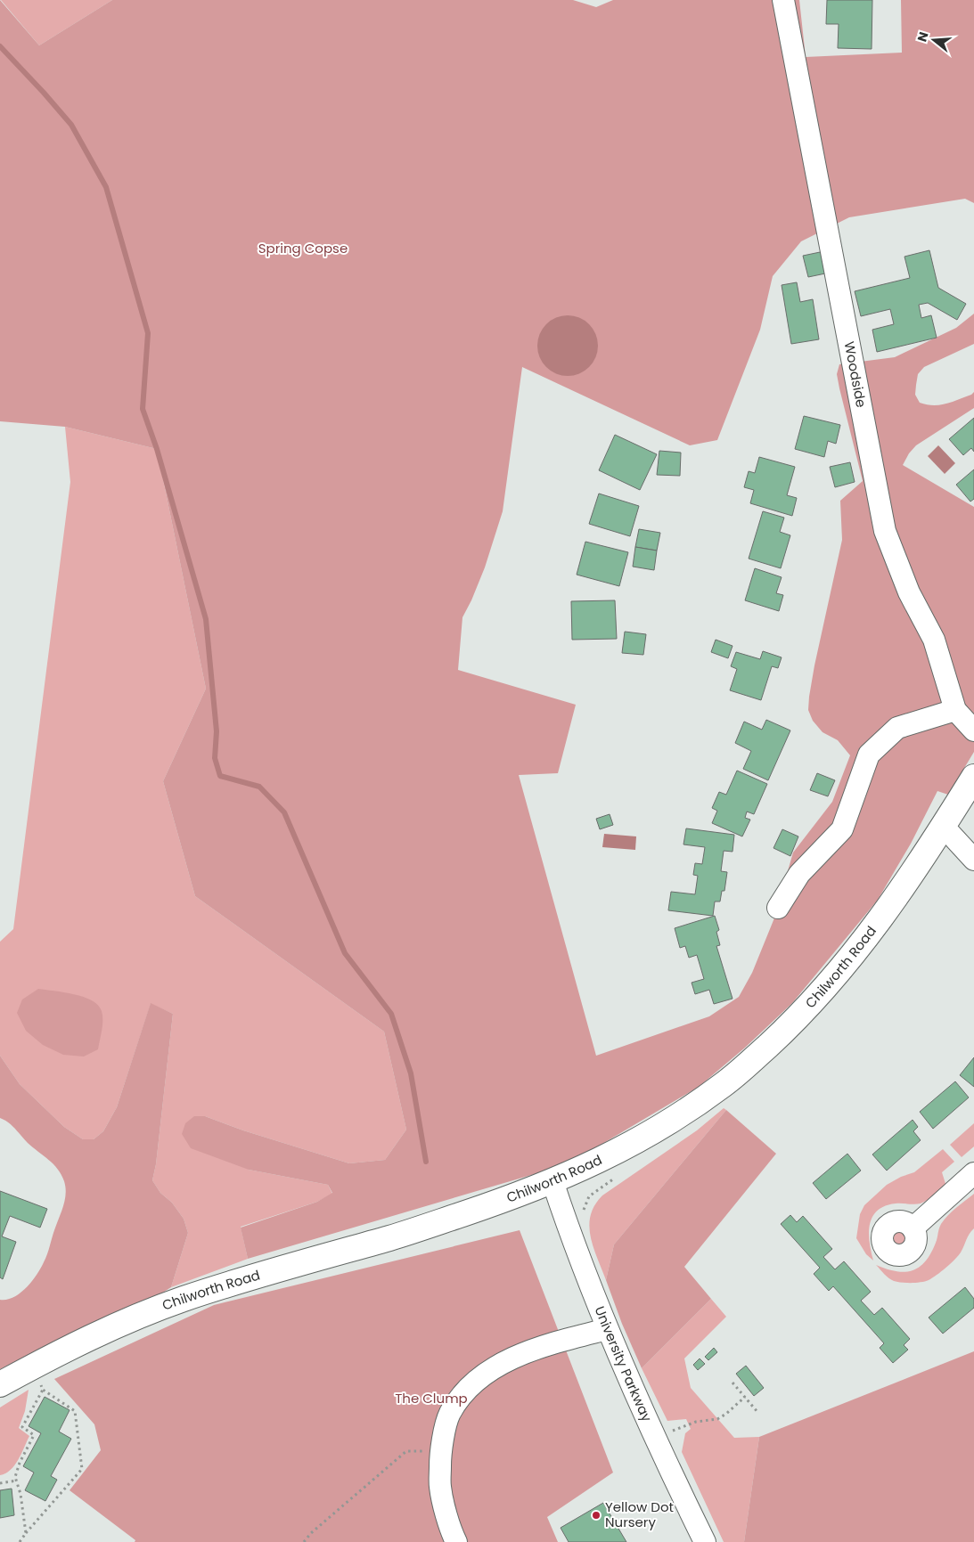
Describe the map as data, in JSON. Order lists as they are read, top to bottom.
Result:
{
  "streets": {
    "main road": ["Chilworth Road"],
    "street": ["Woodside", "University Parkway"]
  },
  "crossings": [
    ["Chilworth Road", "University Parkway"]
  ],
  "parks": ["Spring Copse", "The Clump"],
  "places": ["Yellow Dot Nursery"],
  "north": "left"
}
